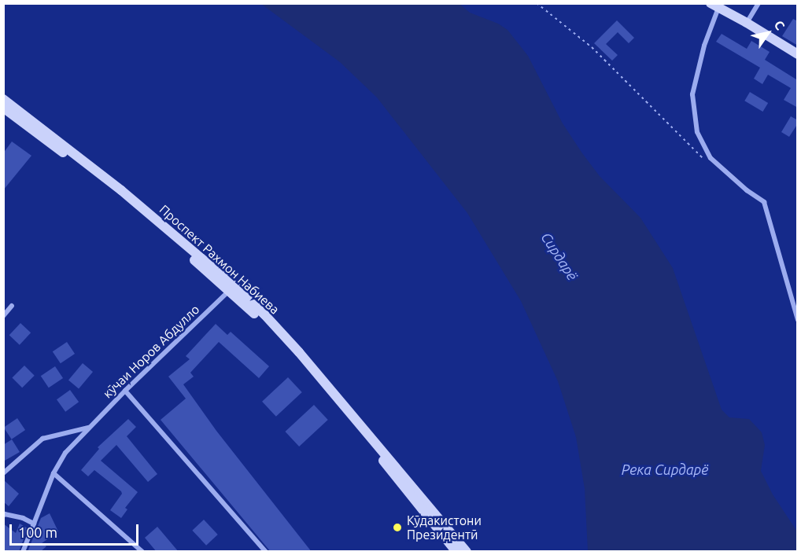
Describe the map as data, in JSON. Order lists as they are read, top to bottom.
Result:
{
  "streets": {
    "main road": ["Проспект Рахмон Набиева"],
    "street": ["кӯчаи Норов Абдулло"]
  },
  "crossings": [
    ["Проспект Рахмон Набиева", "кӯчаи Норов Абдулло"]
  ],
  "water": ["Сирдарё", "Река Сирдарё"],
  "places": ["Кӯдакистони Президентӣ"],
  "scale_bar": "100 m",
  "north": "top right"
}
